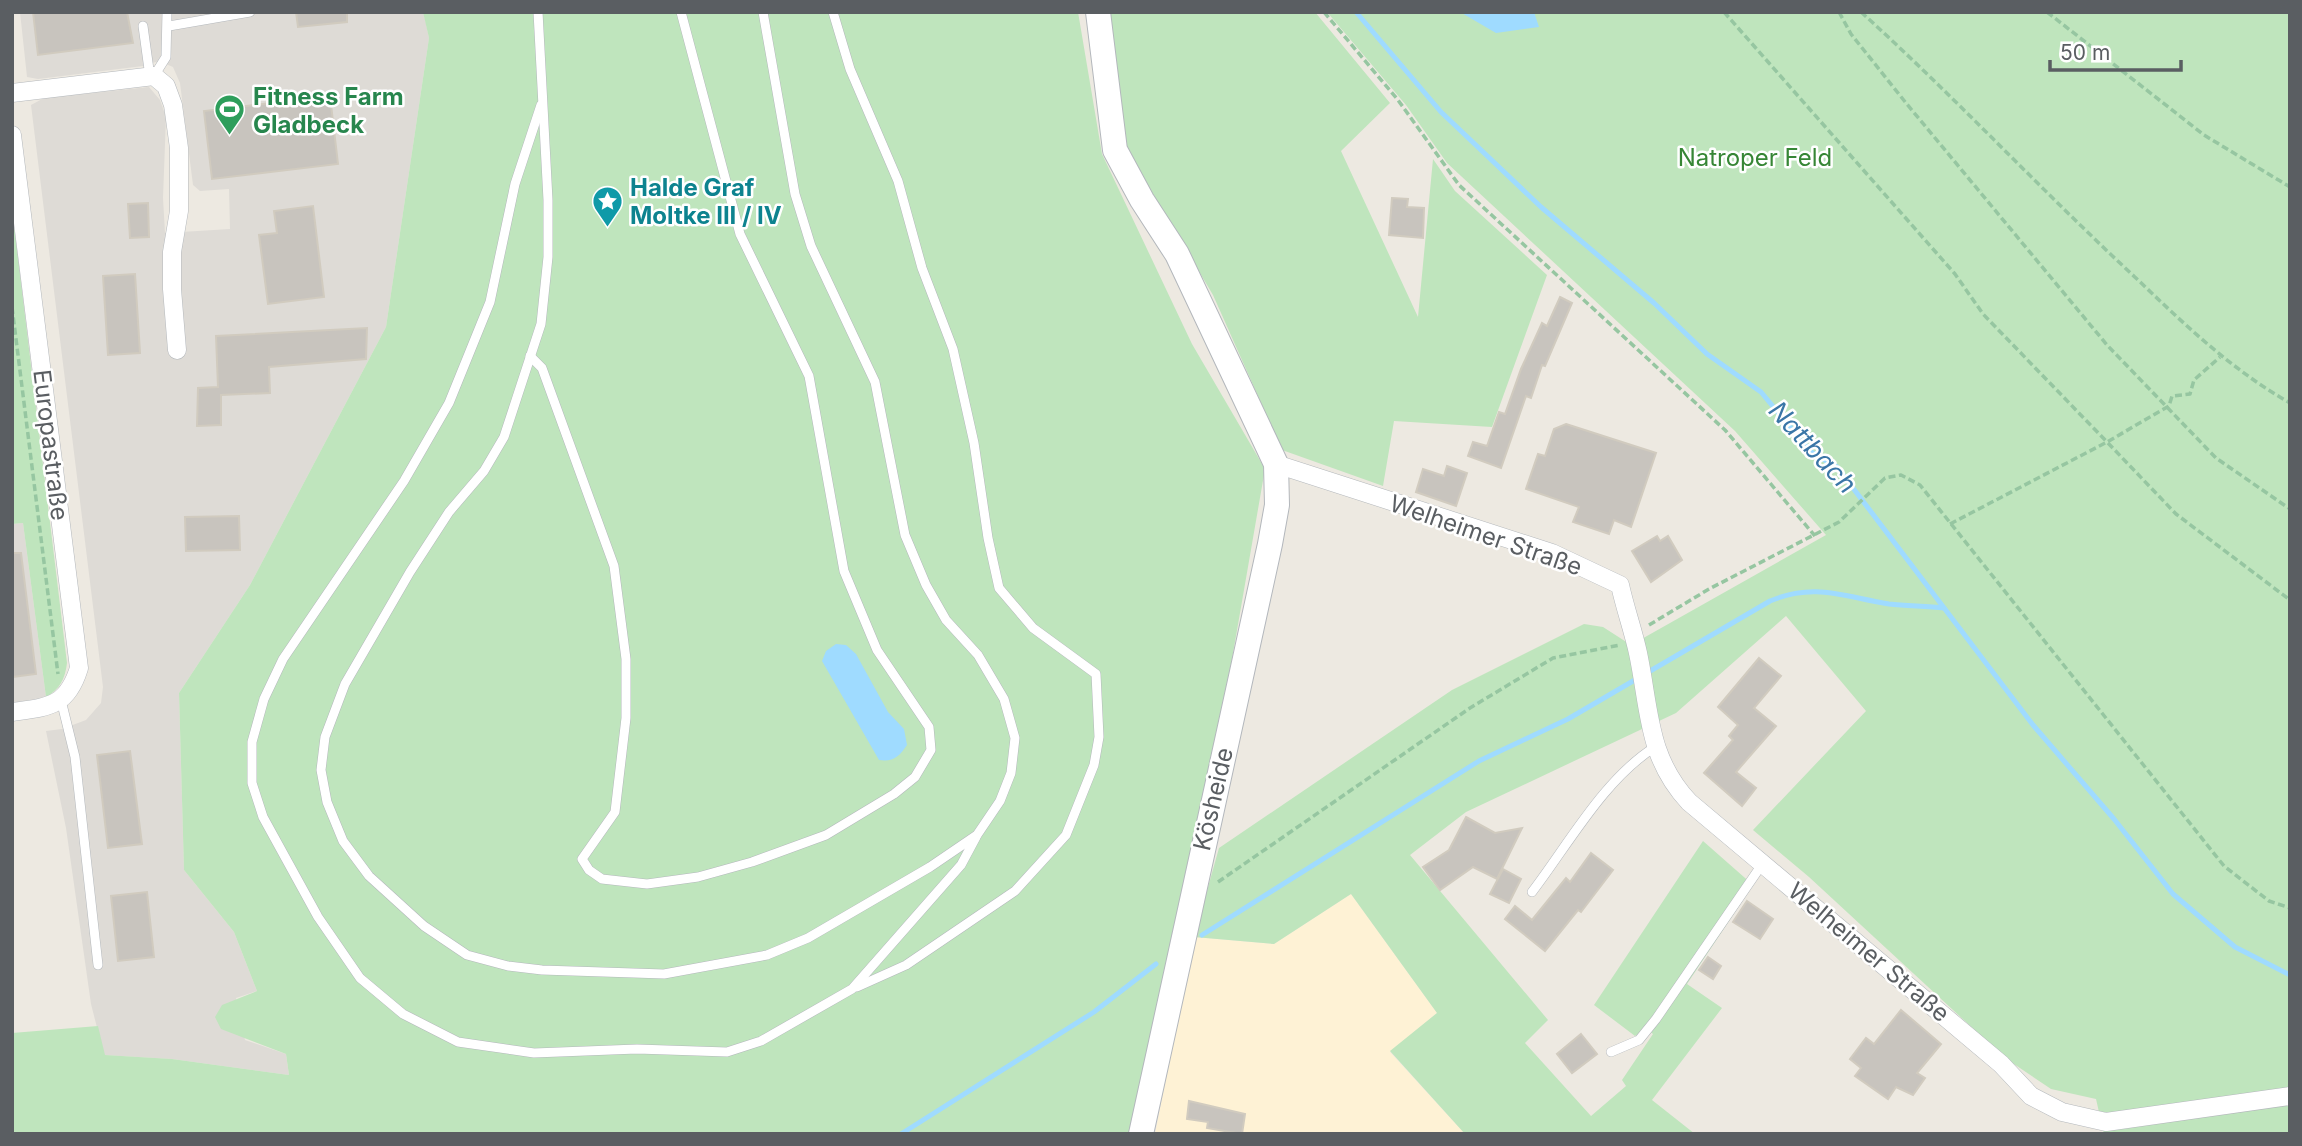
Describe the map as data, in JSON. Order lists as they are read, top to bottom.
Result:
{
  "streets": {
    "street": ["Europastraße", "Welheimer Straße", "Kösheide"]
  },
  "crossings": [
    ["Welheimer Straße", "Kösheide"]
  ],
  "water": ["Nattbach"],
  "parks": ["Natroper Feld"],
  "places": {
    "sports": ["Fitness Farm Gladbeck"],
    "place": ["Halde Graf Moltke III / IV"]
  },
  "scale_bar": "50 m"
}
